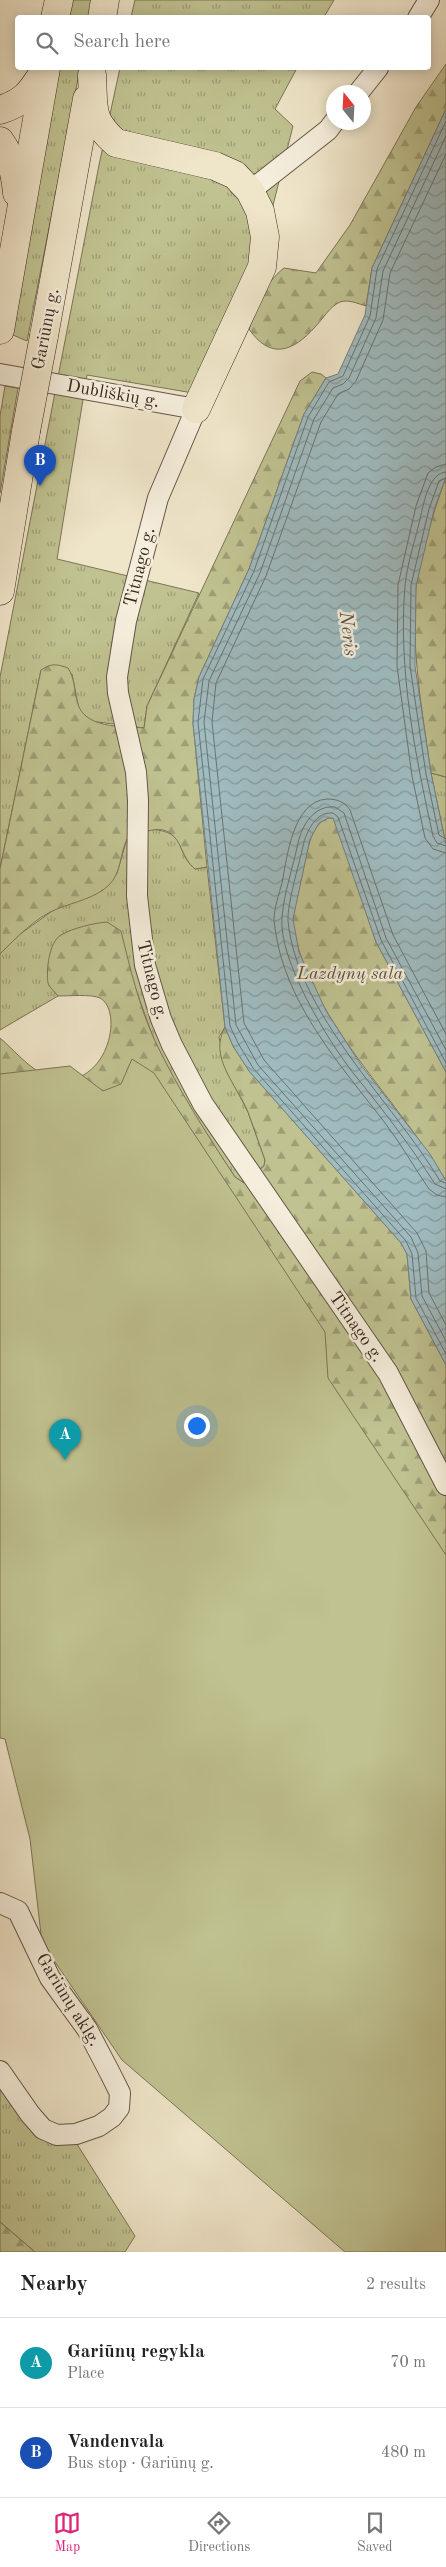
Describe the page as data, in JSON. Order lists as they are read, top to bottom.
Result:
{
  "streets": {
    "highway": ["Gariūnų g."],
    "street": ["Dubliškių g.", "Titnago g.", "Gariūnų aklg."]
  },
  "crossings": [
    ["Dubliškių g.", "Titnago g."]
  ],
  "water": ["Neris"],
  "parks": ["Lazdynų sala"],
  "north": "top",
  "page": {
    "search": "Search here",
    "pins": ["B", "A"],
    "heading": ["Nearby", "2 results"],
    "list": [
      {
        "mark": "A",
        "name": "Gariūnų regykla",
        "note": "Place",
        "value": "70 m"
      },
      {
        "mark": "B",
        "name": "Vandenvala",
        "note": "Bus stop · Gariūnų g.",
        "value": "480 m"
      }
    ],
    "nav": ["Map", "Directions", "Saved"]
  }
}
